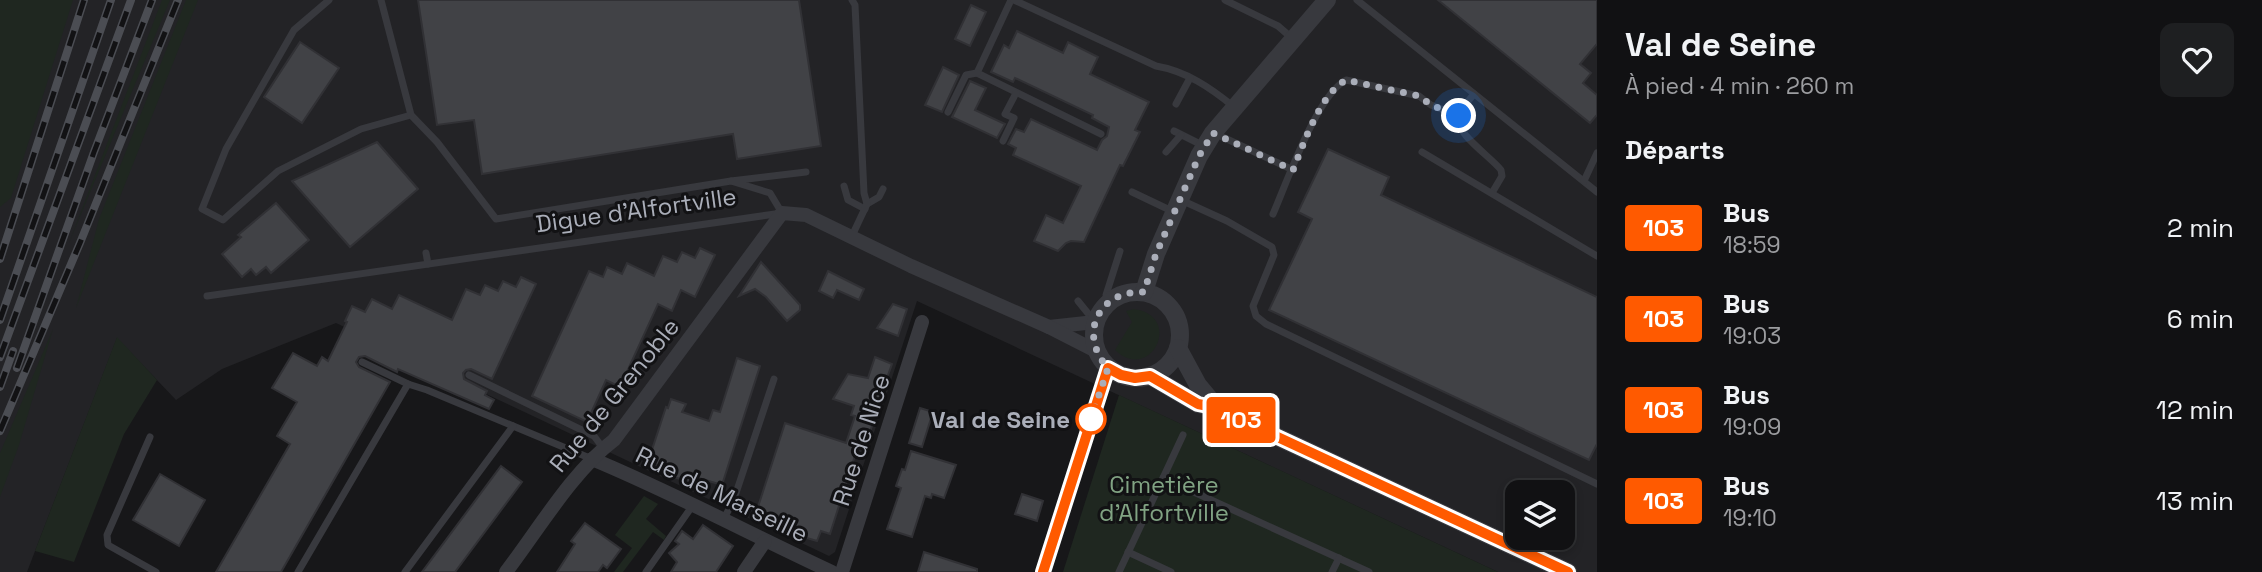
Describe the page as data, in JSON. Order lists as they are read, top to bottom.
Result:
{
  "streets": {
    "street": [
      "Digue d'Alfortville",
      "Rue de Grenoble",
      "Rue de Nice",
      "Rue de Marseille"
    ]
  },
  "crossings": [
    ["Digue d'Alfortville", "Rue de Grenoble"],
    ["Rue de Grenoble", "Rue de Marseille"]
  ],
  "parks": ["Cimetière d'Alfortville"],
  "places": ["Val de Seine"],
  "lines": ["bus line 103"],
  "page": {
    "on_map": "103",
    "heading": [
      ["Val de Seine", "À pied · 4 min · 260 m"],
      "Départs"
    ],
    "list": [
      {
        "mark": "103",
        "name": "Bus",
        "note": "18:59",
        "value": "2 min"
      },
      {
        "mark": "103",
        "name": "Bus",
        "note": "19:03",
        "value": "6 min"
      },
      {
        "mark": "103",
        "name": "Bus",
        "note": "19:09",
        "value": "12 min"
      },
      {
        "mark": "103",
        "name": "Bus",
        "note": "19:10",
        "value": "13 min"
      }
    ]
  }
}
